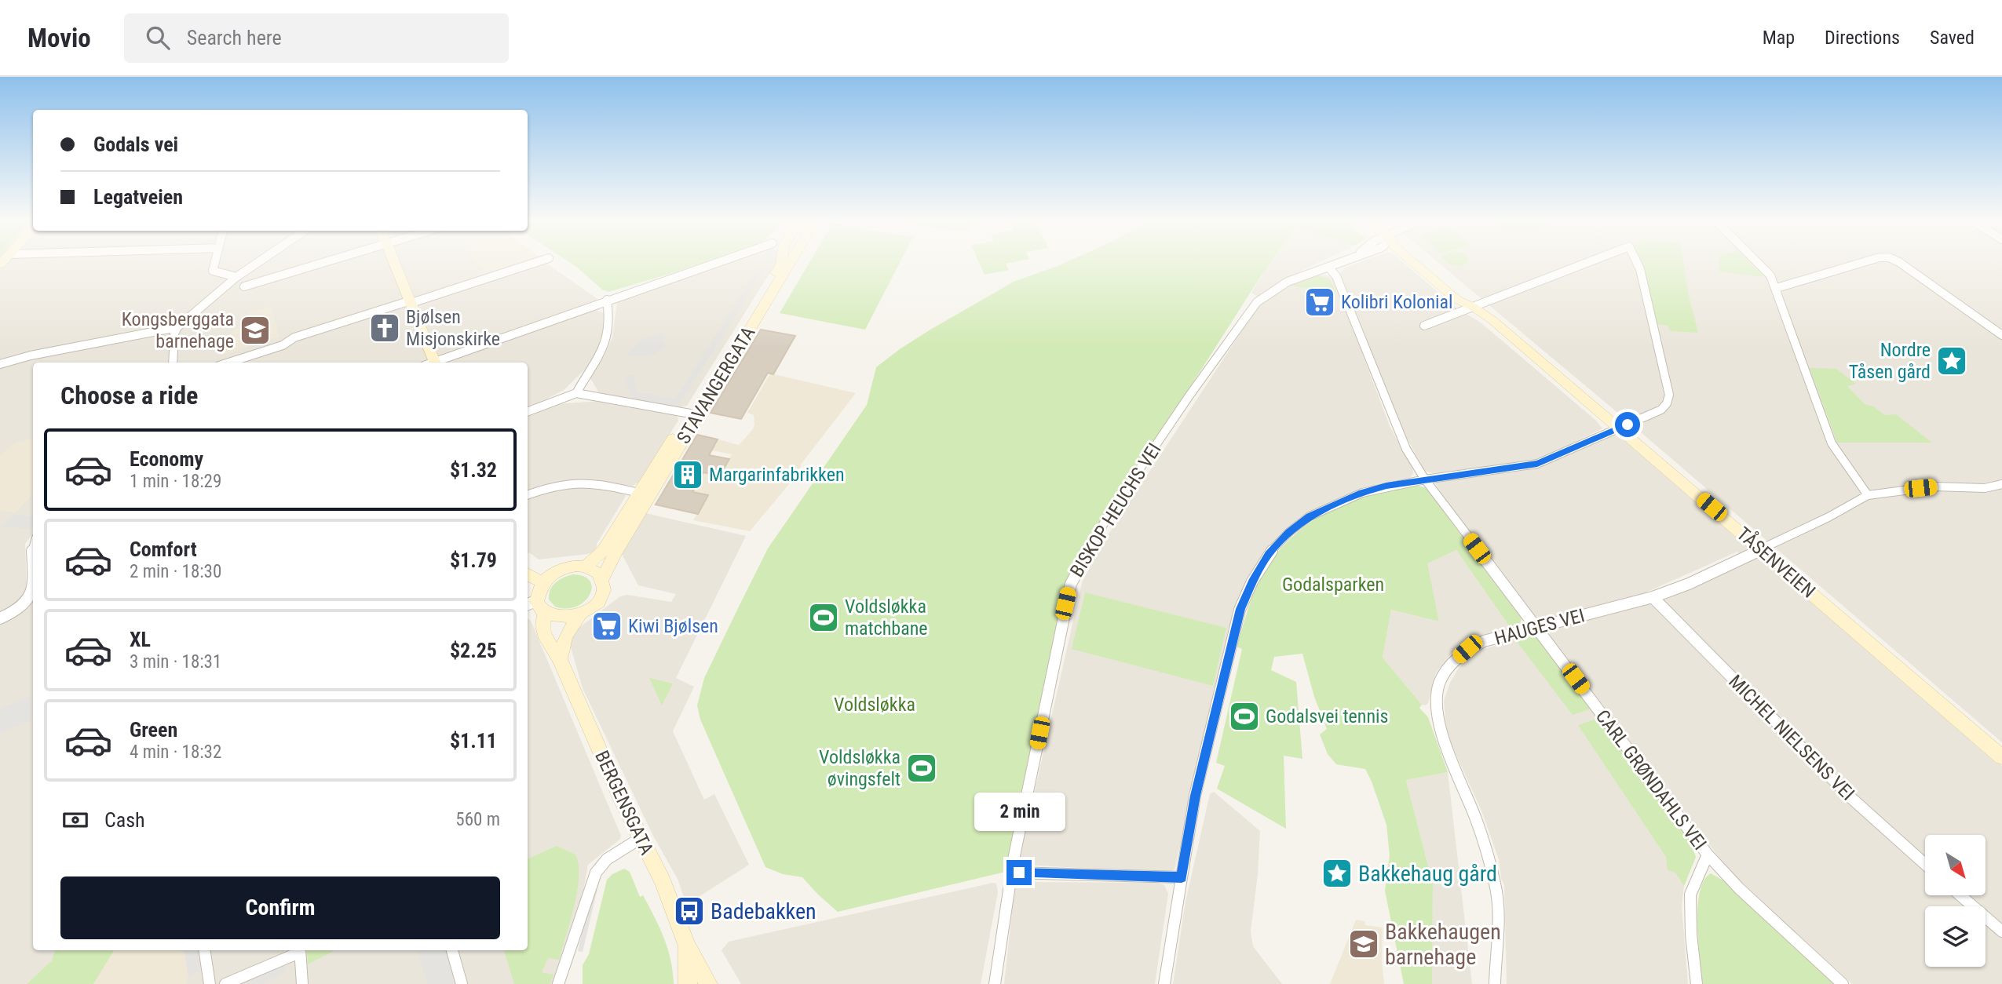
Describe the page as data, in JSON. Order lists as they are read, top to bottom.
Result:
{
  "streets": {
    "main road": ["STAVANGERGATA", "TÅSENVEIEN", "BERGENSGATA"],
    "street": [
      "BISKOP HEUCHS VEI",
      "HAUGES VEI",
      "MICHEL NIELSENS VEI",
      "CARL GRØNDAHLS VEI"
    ]
  },
  "crossings": [
    ["STAVANGERGATA", "BERGENSGATA"],
    ["BISKOP HEUCHS VEI", "CARL GRØNDAHLS VEI"],
    ["TÅSENVEIEN", "HAUGES VEI"],
    ["HAUGES VEI", "MICHEL NIELSENS VEI"],
    ["HAUGES VEI", "CARL GRØNDAHLS VEI"]
  ],
  "parks": ["Godalsparken", "Voldsløkka"],
  "places": {
    "supermarket": ["Kolibri Kolonial", "Kiwi Bjølsen"],
    "church": ["Bjølsen Misjonskirke"],
    "school or university": ["Kongsberggata barnehage", "Bakkehaugen barnehage"],
    "place": ["Nordre Tåsen gård", "Bakkehaug gård"],
    "building": ["Margarinfabrikken"],
    "sports": ["Voldsløkka matchbane", "Godalsvei tennis", "Voldsløkka øvingsfelt"],
    "bus stop": ["Badebakken"]
  },
  "north": "bottom right",
  "page": {
    "header": "Movio",
    "search": "Search here",
    "nav": ["Map", "Directions", "Saved"],
    "banner": ["Godals vei", "Legatveien"],
    "heading": "Choose a ride",
    "list": [
      {
        "name": "Economy",
        "note": "1 min · 18:29",
        "value": "$1.32"
      },
      {
        "name": "Comfort",
        "note": "2 min · 18:30",
        "value": "$1.79"
      },
      {
        "name": "XL",
        "note": "3 min · 18:31",
        "value": "$2.25"
      },
      {
        "name": "Green",
        "note": "4 min · 18:32",
        "value": "$1.11"
      }
    ],
    "pay": ["Cash", "560 m"],
    "bubble": "2 min",
    "buttons": "Confirm"
  }
}
